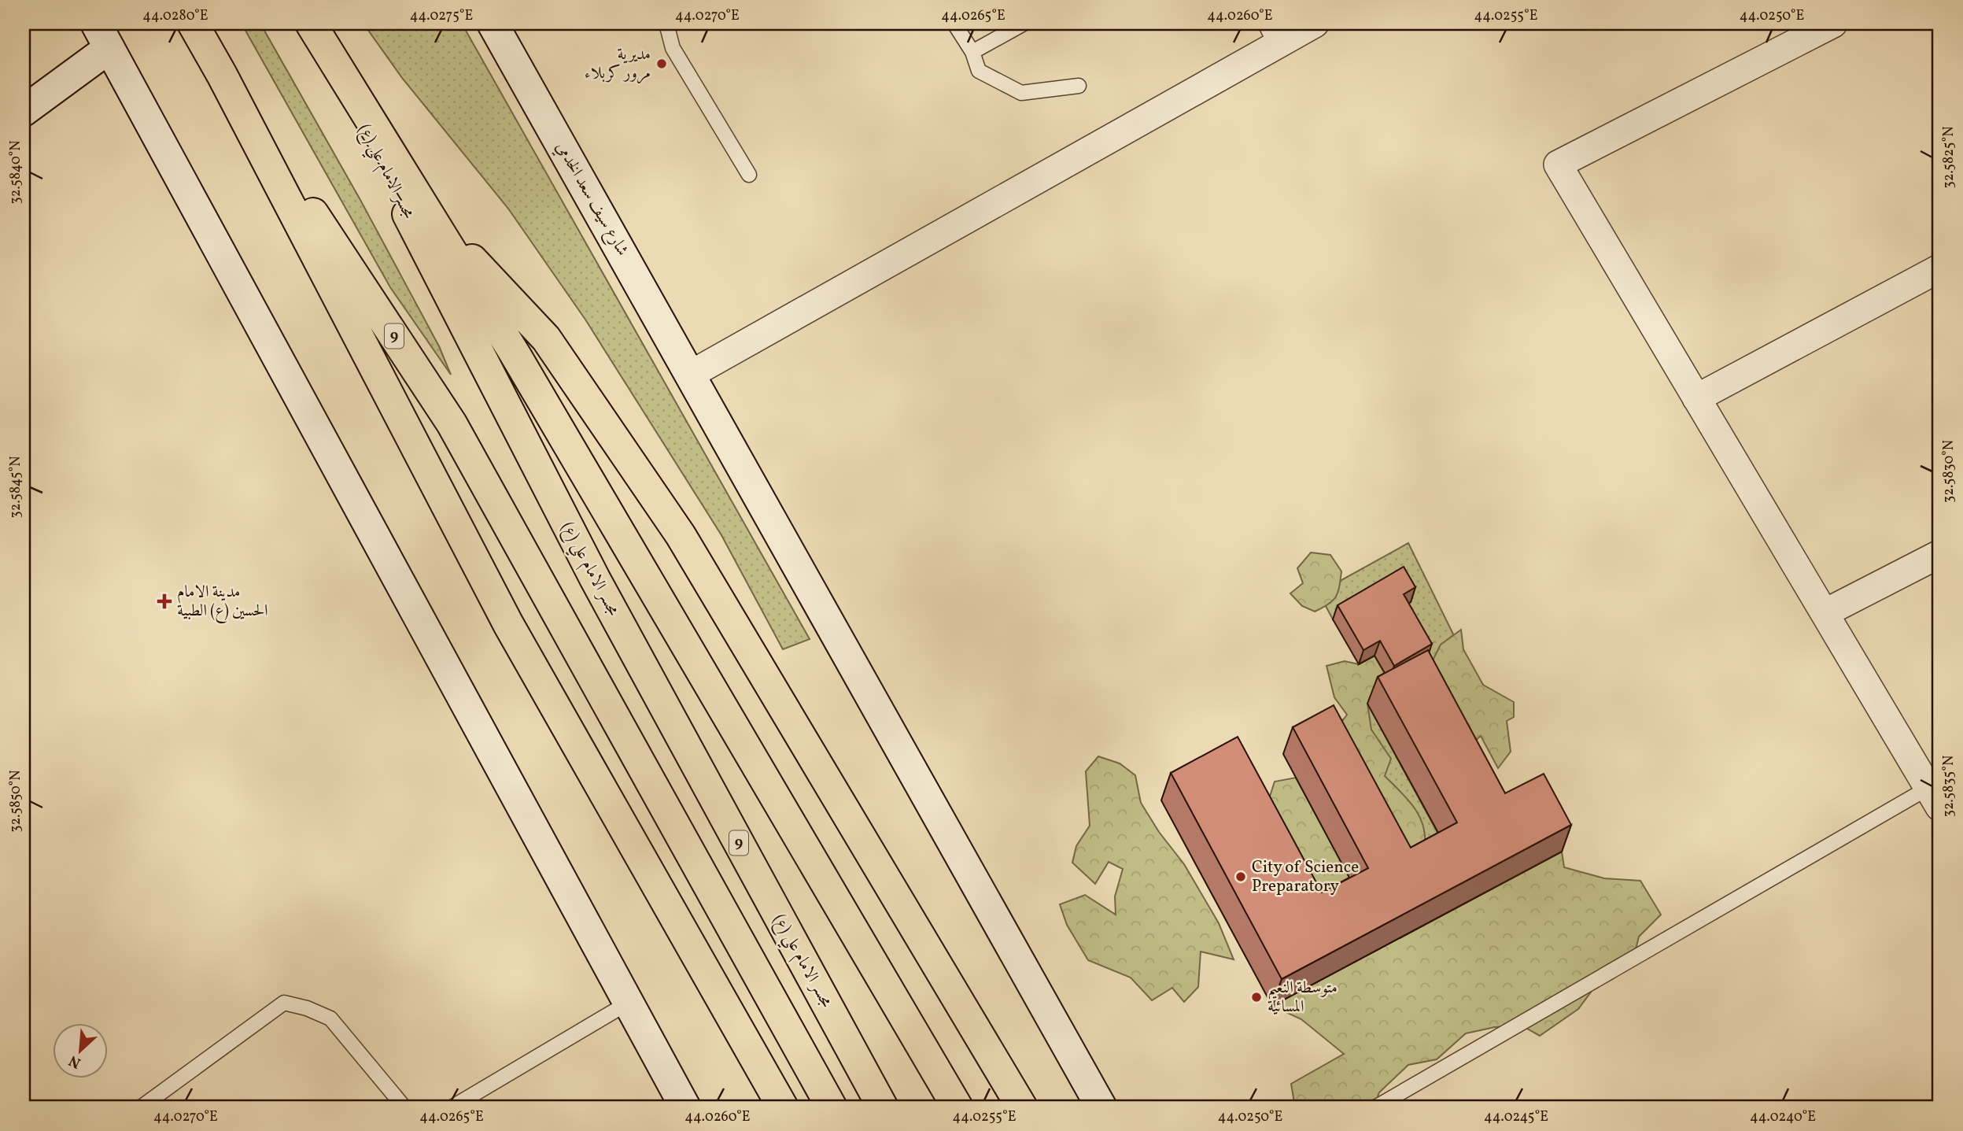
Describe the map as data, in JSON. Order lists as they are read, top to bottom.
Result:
{
  "streets": {
    "highway": ["مجسر الامام علي (ع)", "9"],
    "main road": ["شارع سيف سعد الخدمي"]
  },
  "places": {
    "other": ["مديرية مرور كربلاء", "City of Science Preparatory", "متوسطة النعيم المسائية"],
    "health": ["مدينة الامام الحسين (ع) الطبية"]
  },
  "north": "bottom left",
  "coordinates": [
    "44.0280°E",
    "44.0275°E",
    "44.0270°E",
    "44.0265°E",
    "44.0260°E",
    "44.0255°E",
    "44.0250°E",
    "32.5825°N",
    "32.5840°N",
    "32.5830°N",
    "32.5845°N",
    "32.5835°N",
    "32.5850°N",
    "44.0245°E",
    "44.0240°E"
  ]
}
